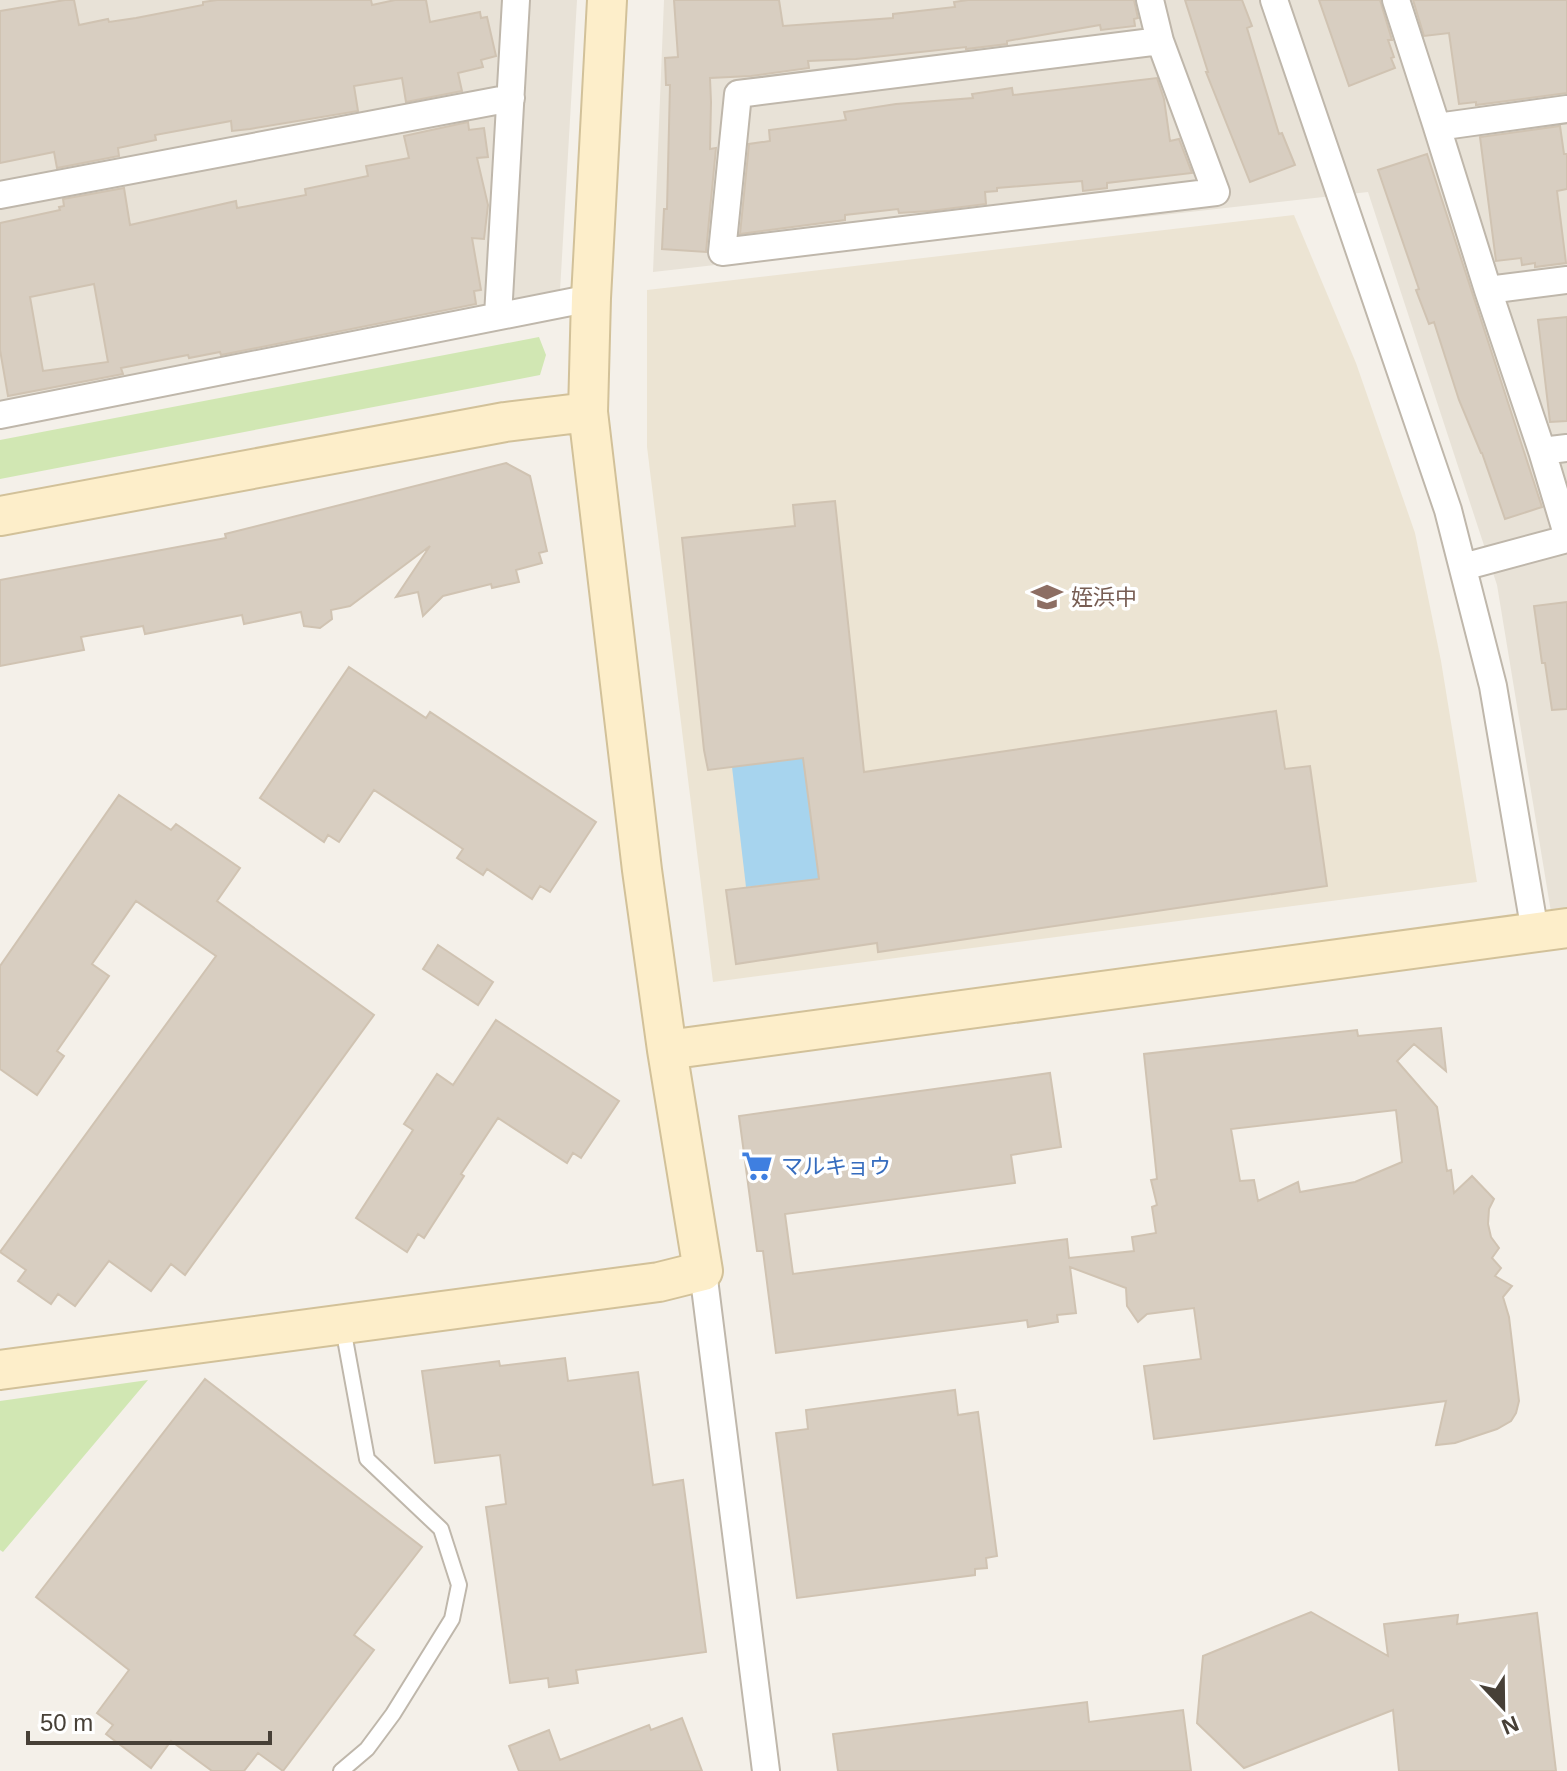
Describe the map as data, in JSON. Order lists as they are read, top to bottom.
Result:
{
  "places": {
    "school or university": ["姪浜中"],
    "supermarket": ["マルキョウ"]
  },
  "scale_bar": "50 m",
  "north": "bottom"
}
